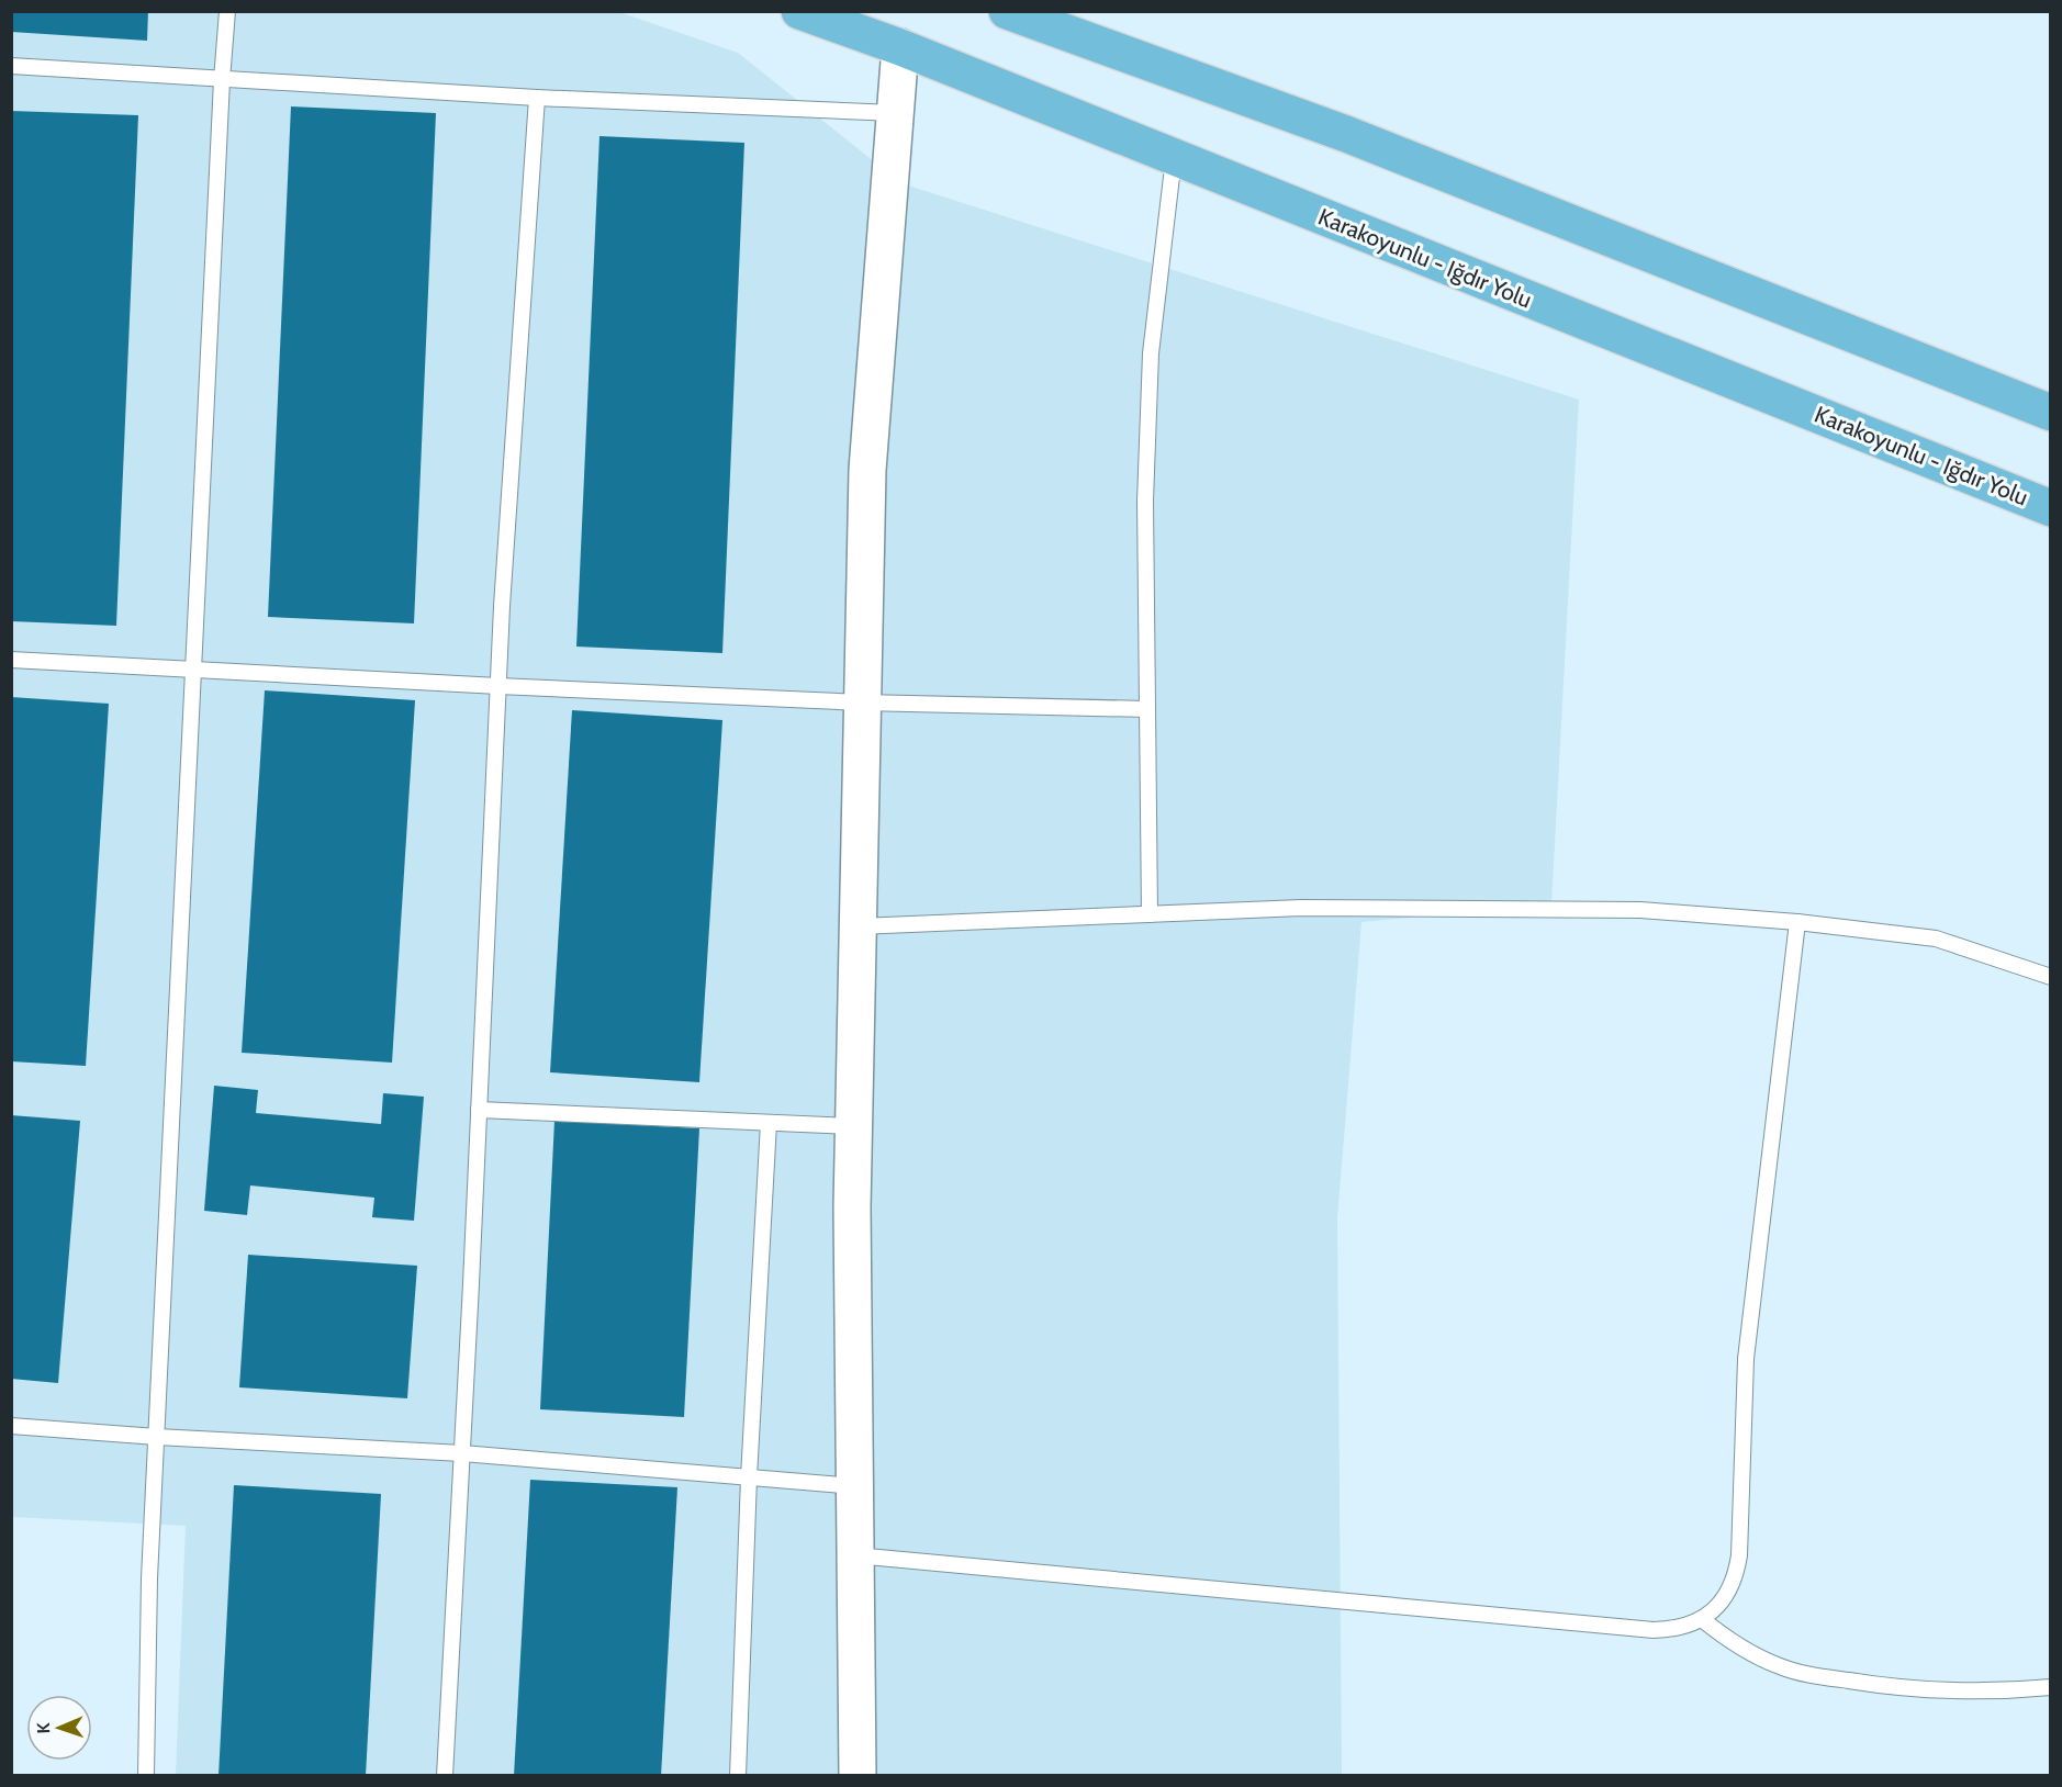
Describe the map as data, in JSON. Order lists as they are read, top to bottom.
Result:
{
  "streets": {
    "highway": ["Karakoyunlu - Iğdır Yolu"]
  },
  "north": "left"
}
